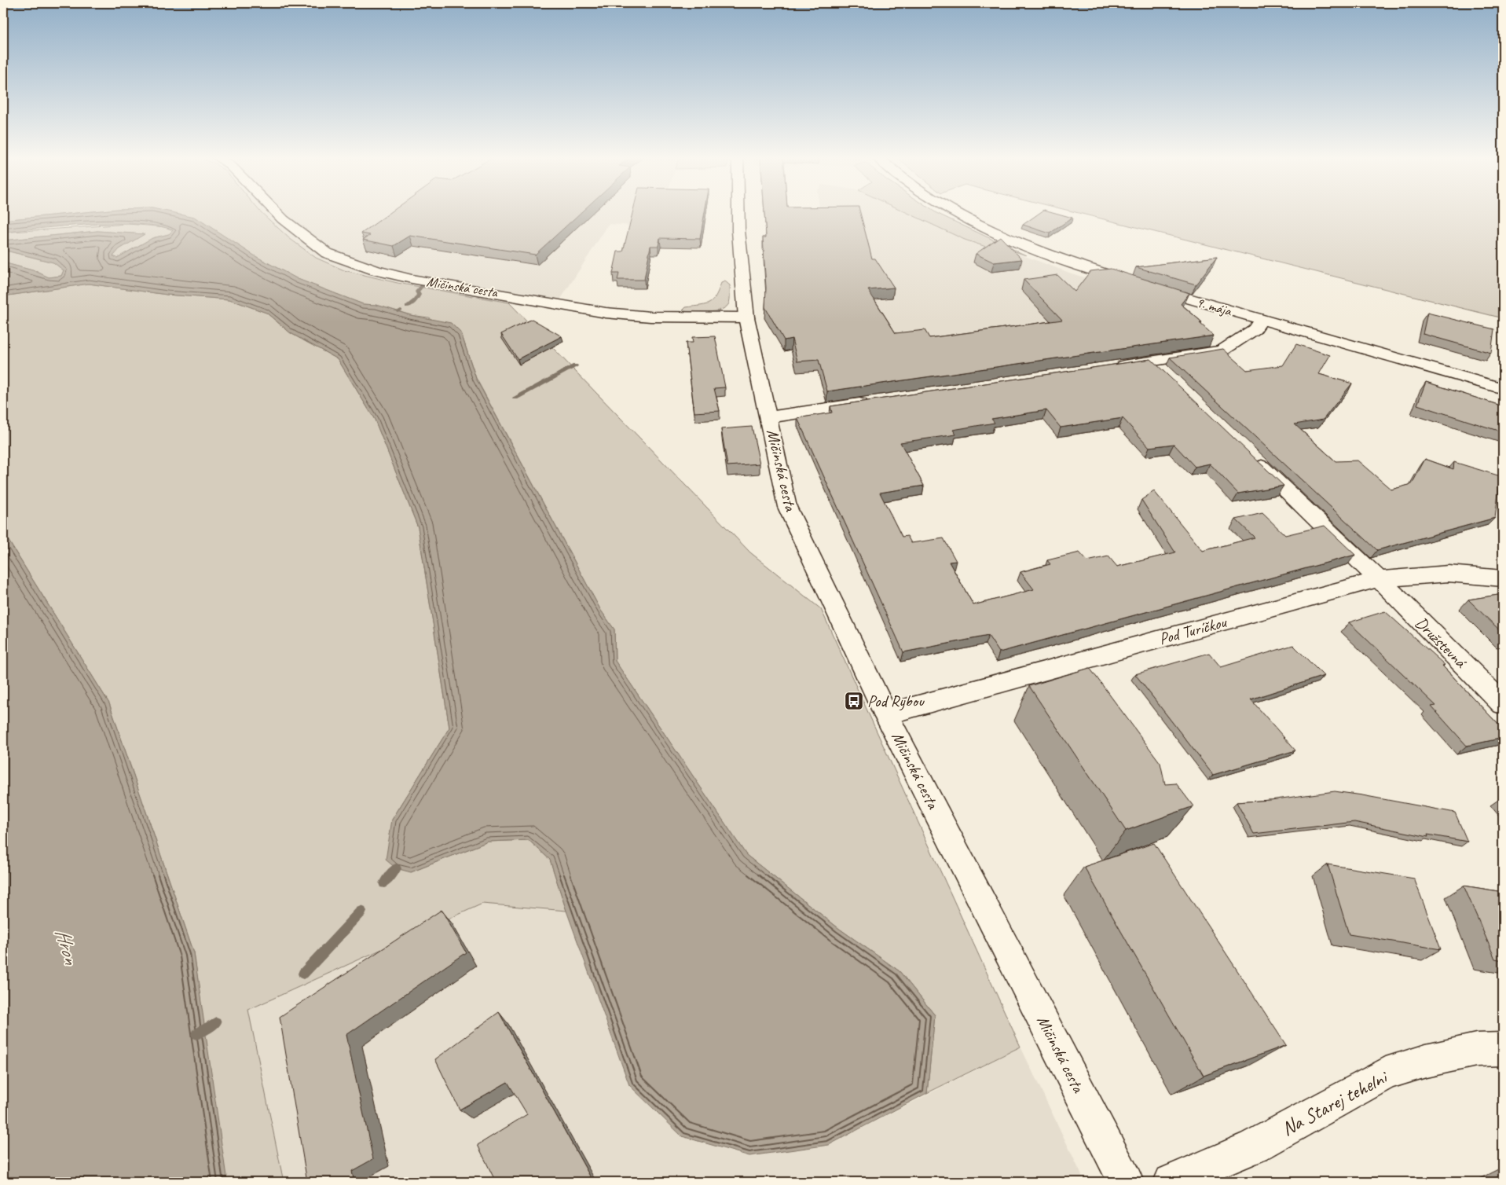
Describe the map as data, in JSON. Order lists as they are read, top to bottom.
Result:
{
  "streets": {
    "street": [
      "Mičinská cesta",
      "9. mája",
      "Pod Turíčkou",
      "Družstevná",
      "Na Starej tehelni"
    ]
  },
  "crossings": [
    ["Mičinská cesta", "Pod Turíčkou"],
    ["Pod Turíčkou", "Družstevná"]
  ],
  "water": ["Hron"],
  "places": {
    "bus stop": ["Pod Rybou"]
  }
}
